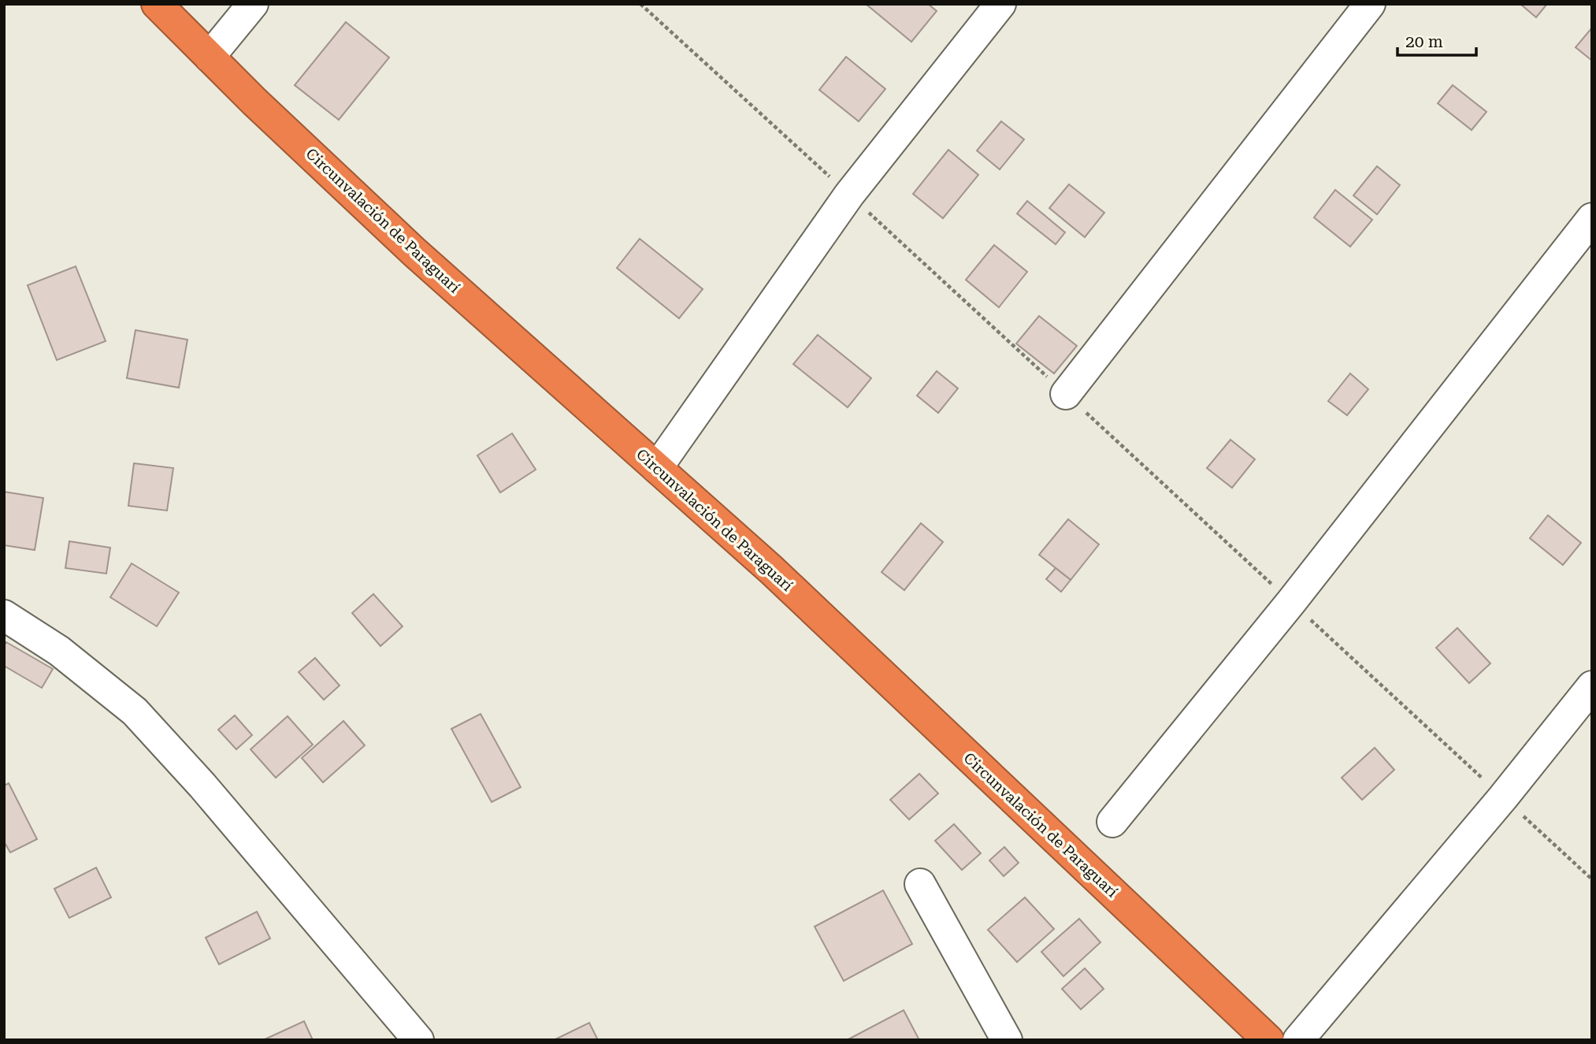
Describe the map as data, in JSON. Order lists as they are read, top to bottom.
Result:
{
  "streets": {
    "highway": ["Circunvalación de Paraguarí"]
  },
  "scale_bar": "20 m"
}
